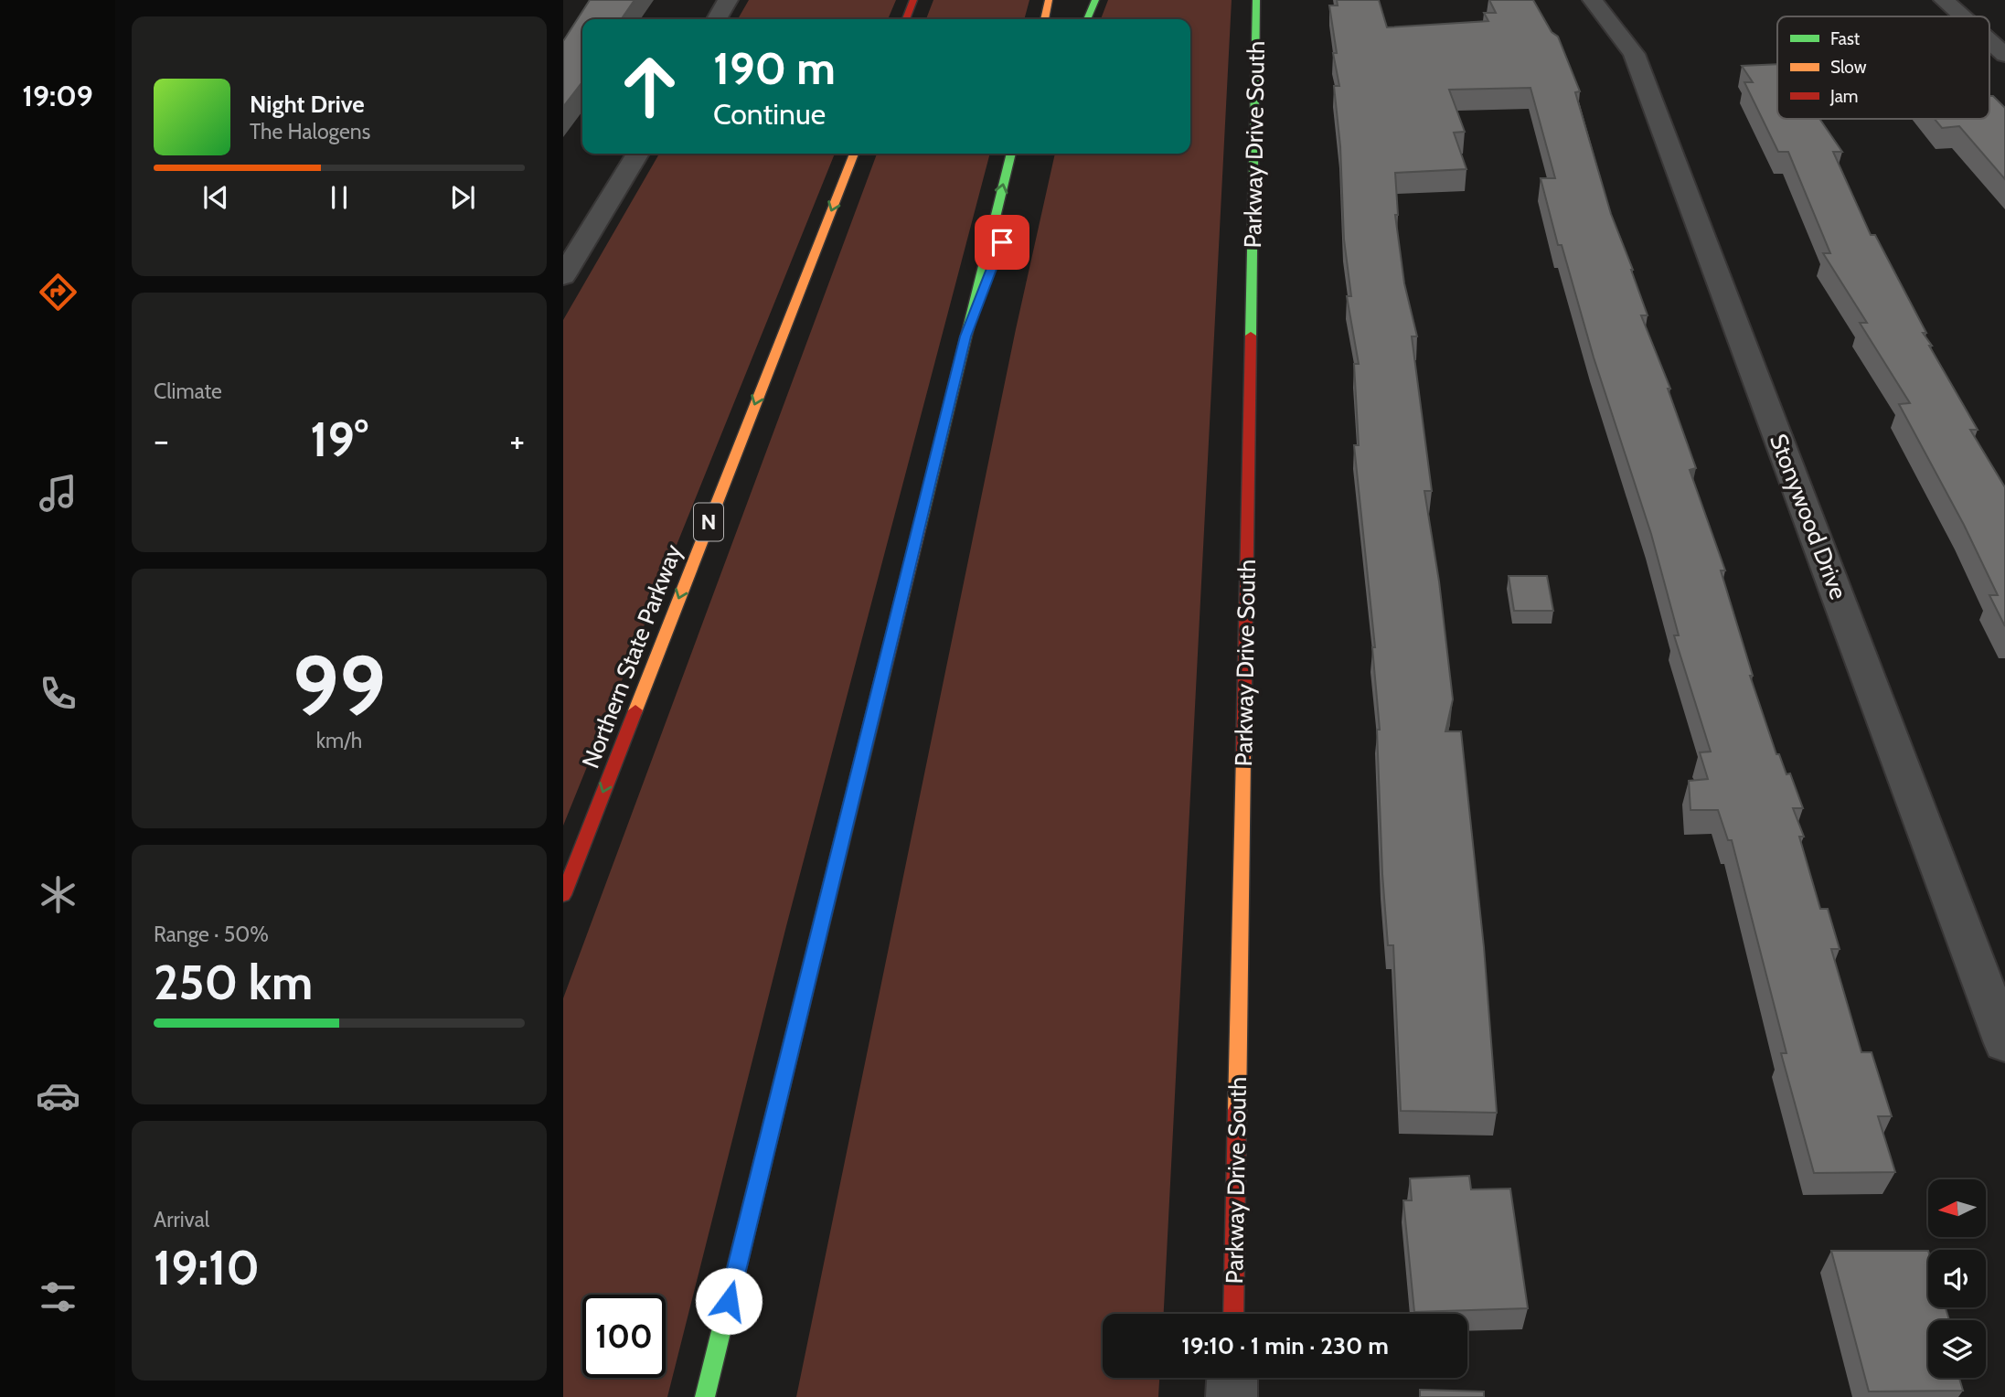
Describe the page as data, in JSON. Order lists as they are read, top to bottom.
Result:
{
  "streets": {
    "main road": ["Parkway Drive South", "N", "Northern State Parkway"],
    "street": ["Stonywood Drive"]
  },
  "one_way": ["Northern State Parkway"],
  "legend": ["Fast", "Slow", "Jam"],
  "north": "left",
  "page": {
    "tabs": "19:09",
    "turn": ["190 m", "Continue"],
    "song": ["Night Drive", "The Halogens"],
    "tile": [
      "Climate",
      ["99", "km/h"],
      ["Range · 50%", "250 km"],
      ["Arrival", "19:10"]
    ],
    "heat": ["−", "19°", "+"],
    "limit": "100",
    "trip": "19:10 · 1 min · 230 m"
  }
}
